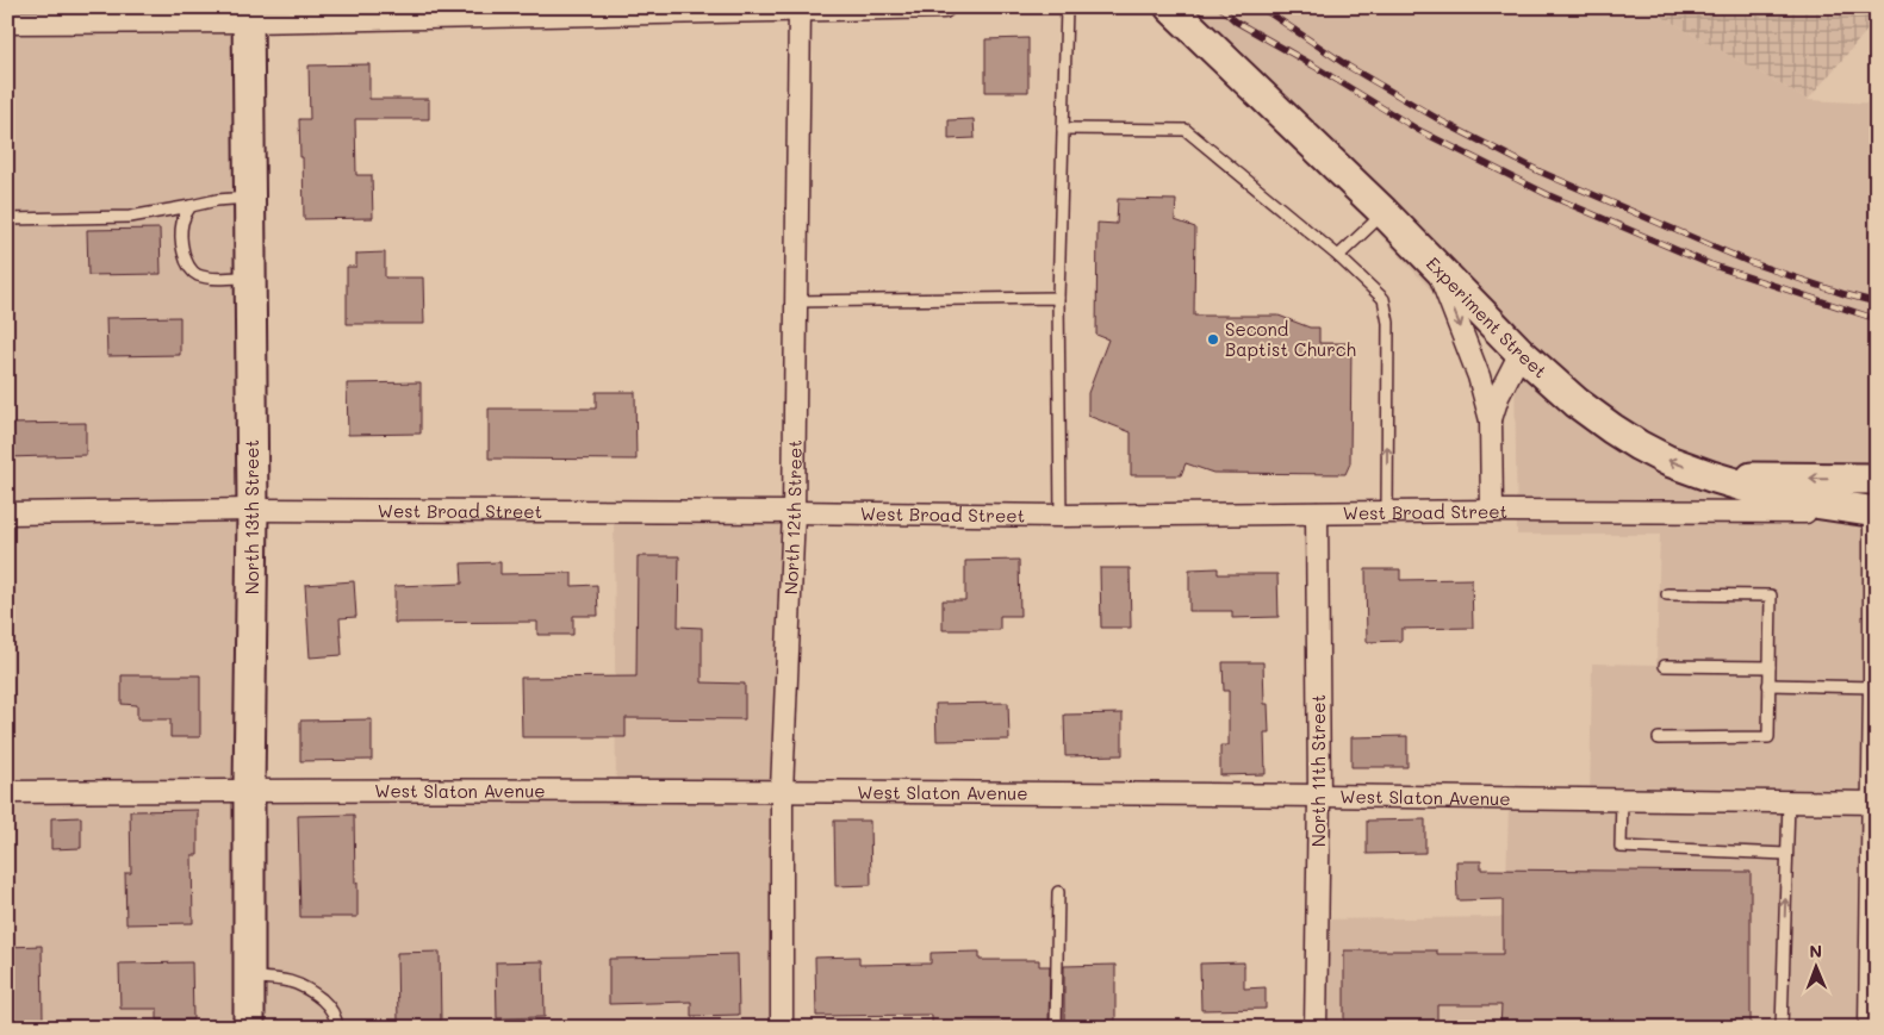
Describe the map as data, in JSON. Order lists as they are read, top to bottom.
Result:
{
  "streets": {
    "main road": ["Experiment Street", "North 13th Street"],
    "street": [
      "West Broad Street",
      "North 12th Street",
      "North 11th Street",
      "West Slaton Avenue"
    ]
  },
  "crossings": [
    ["Experiment Street", "West Broad Street"],
    ["West Broad Street", "North 13th Street"],
    ["West Broad Street", "North 12th Street"],
    ["West Broad Street", "North 11th Street"],
    ["North 13th Street", "West Slaton Avenue"],
    ["North 12th Street", "West Slaton Avenue"],
    ["North 11th Street", "West Slaton Avenue"]
  ],
  "places": ["Second Baptist Church"],
  "north": "top"
}
